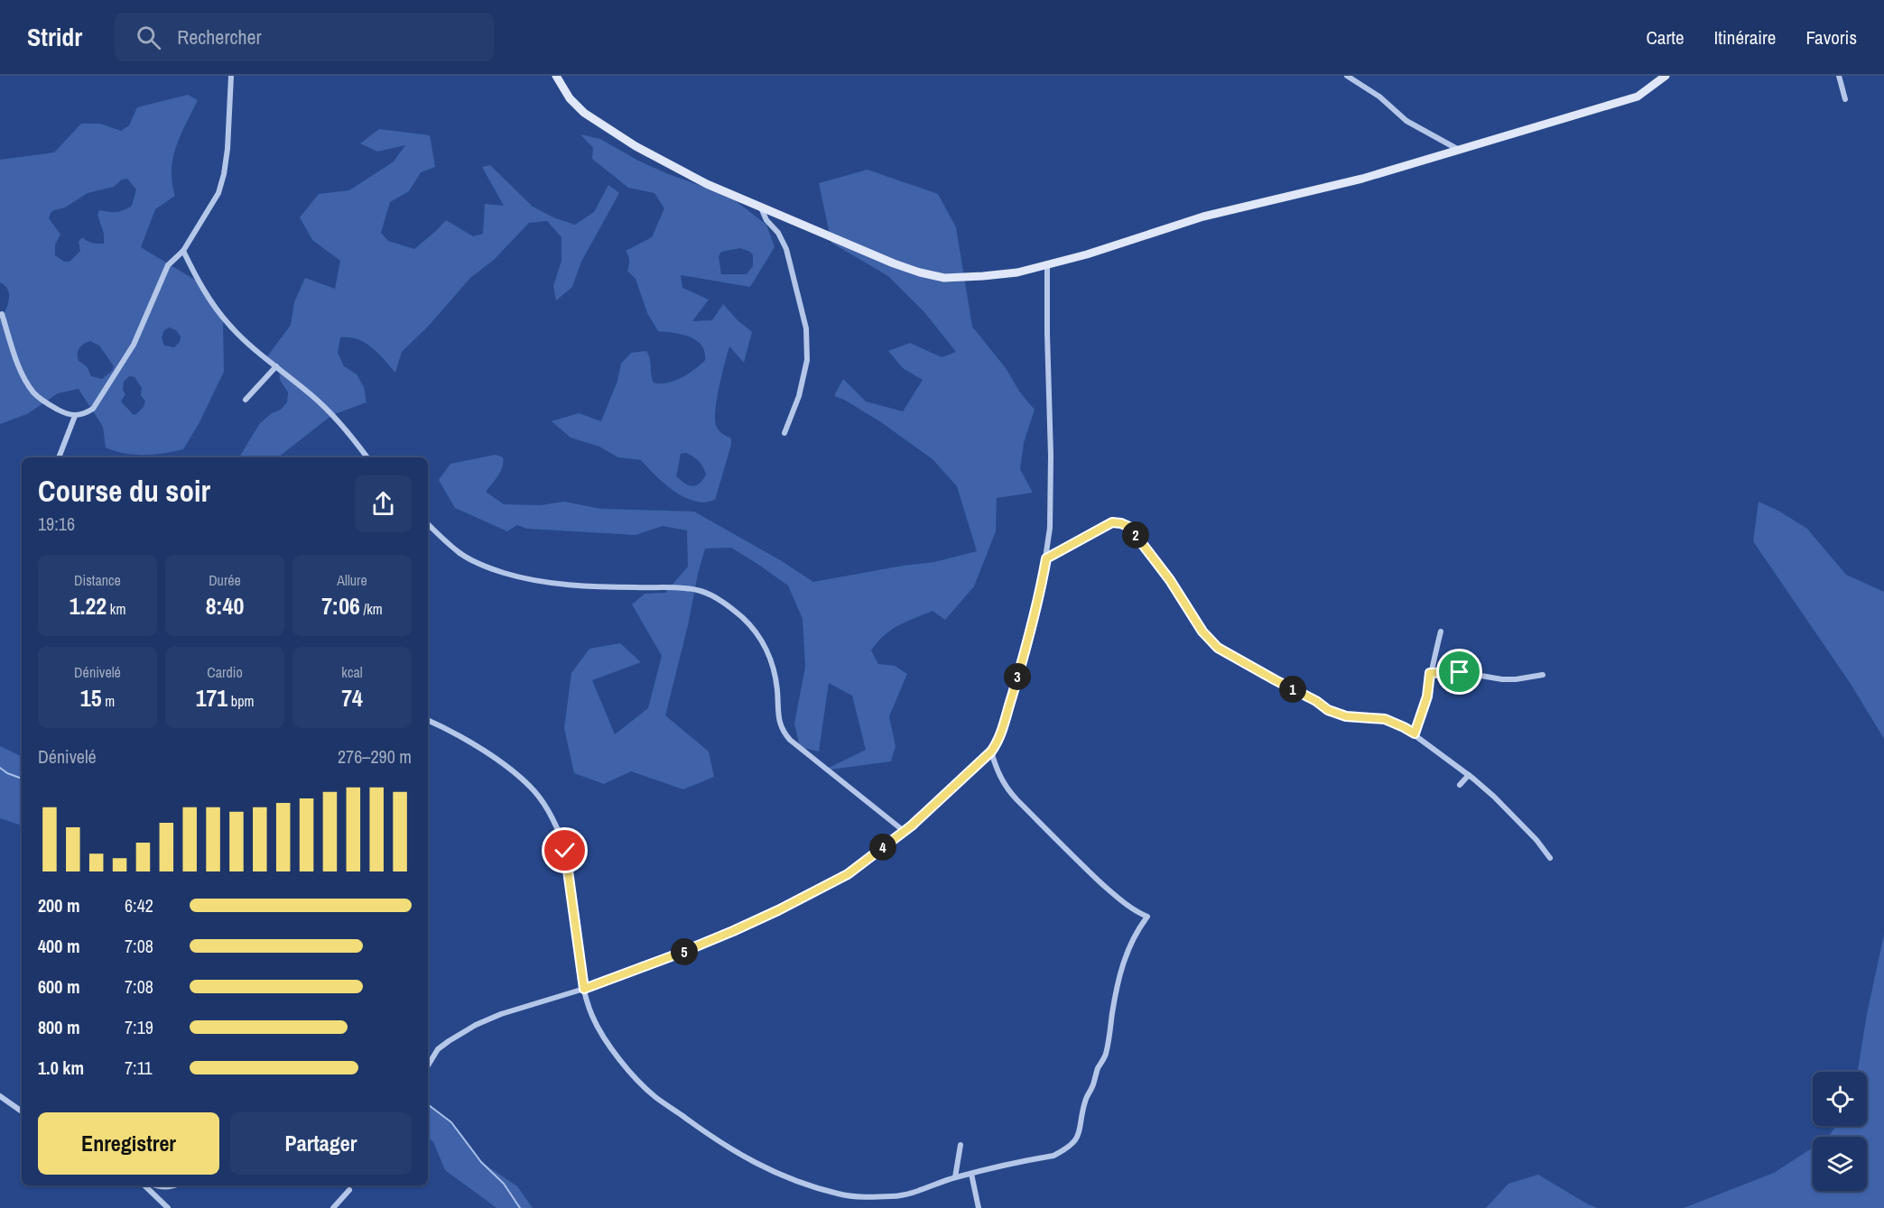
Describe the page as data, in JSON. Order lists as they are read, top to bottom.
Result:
{
  "page": {
    "header": "Stridr",
    "search": "Rechercher",
    "nav": ["Carte", "Itinéraire", "Favoris"],
    "heading": ["Course du soir", "19:16"],
    "pins": [
      "2",
      "3",
      "1",
      "4",
      "5"
    ],
    "stats": [
      ["Distance", "1.22 km"],
      ["Durée", "8:40"],
      ["Allure", "7:06 /km"],
      ["Dénivelé", "15 m"],
      ["Cardio", "171 bpm"],
      ["kcal", "74"]
    ],
    "chart": ["Dénivelé", "276–290 m"],
    "list": [
      {
        "name": "200 m",
        "note": "6:42"
      },
      {
        "name": "400 m",
        "note": "7:08"
      },
      {
        "name": "600 m",
        "note": "7:08"
      },
      {
        "name": "800 m",
        "note": "7:19"
      },
      {
        "name": "1.0 km",
        "note": "7:11"
      }
    ],
    "buttons": ["Enregistrer", "Partager"]
  }
}
